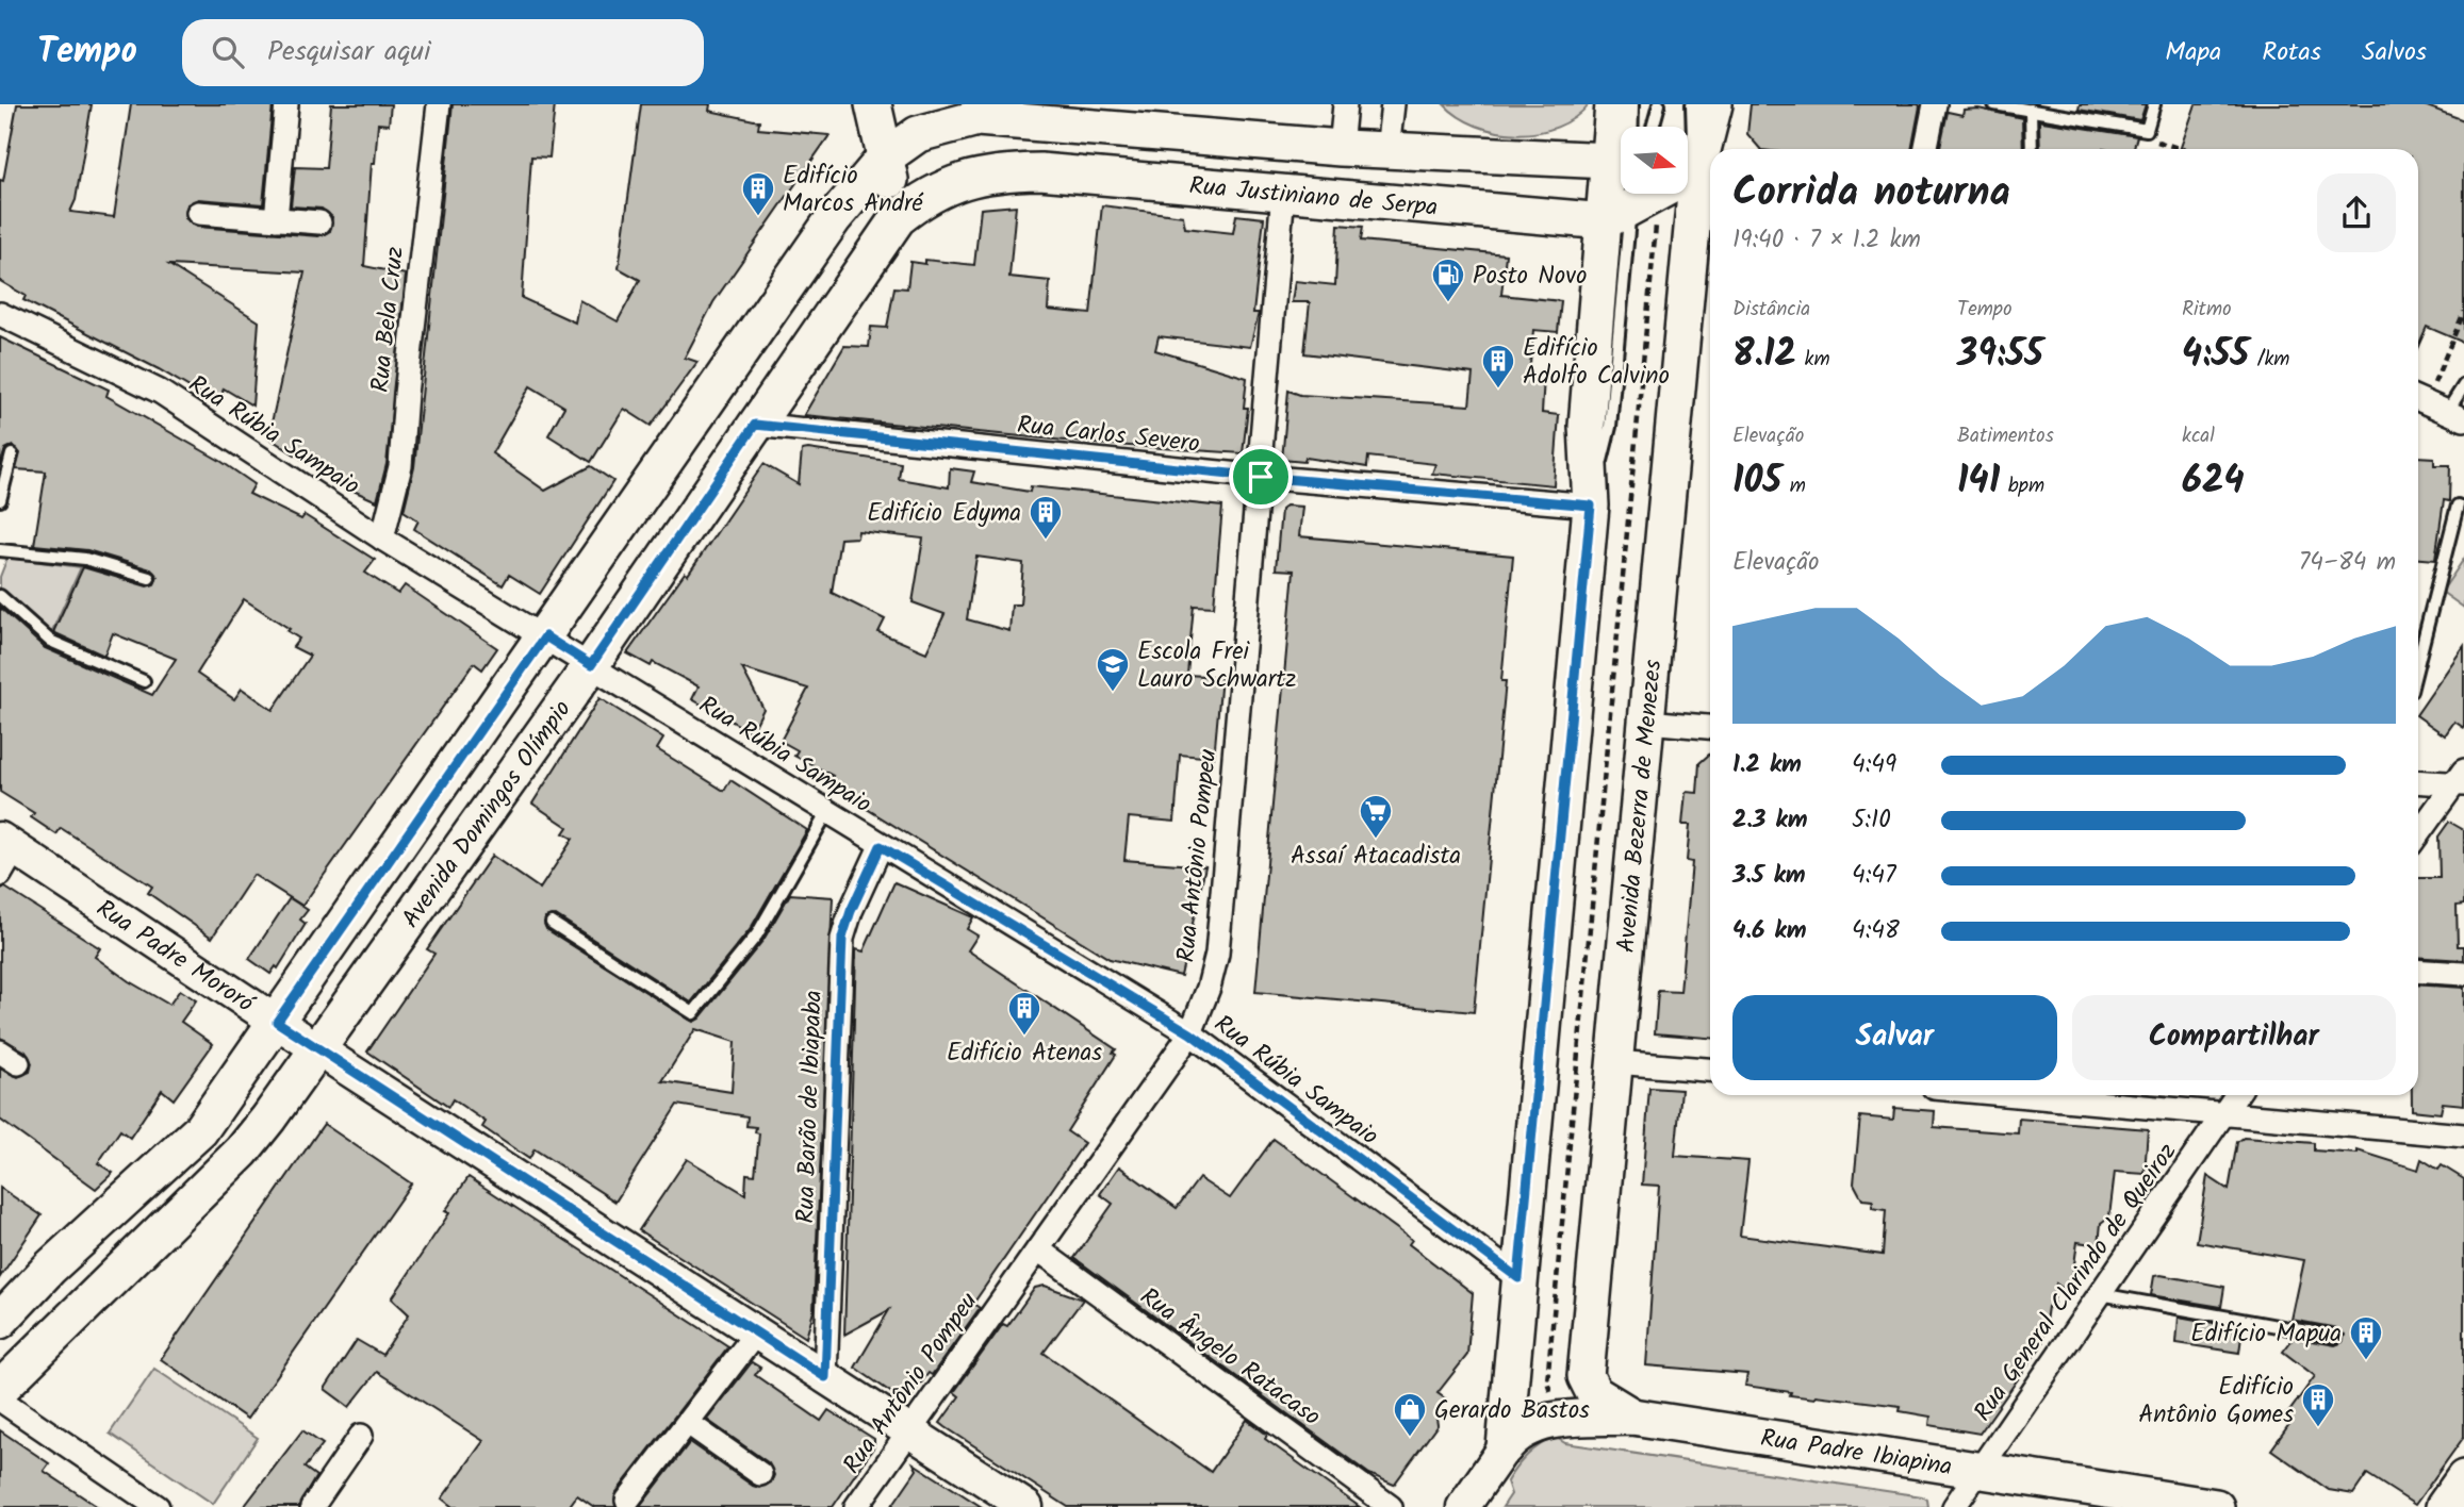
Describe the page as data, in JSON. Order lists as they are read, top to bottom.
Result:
{
  "streets": {
    "main road": [
      "Rua Justiniano de Serpa",
      "Avenida Bezerra de Menezes",
      "Avenida Domingos Olímpio",
      "Rua Padre Ibiapina"
    ],
    "street": [
      "Rua Bela Cruz",
      "Rua Carlos Severo",
      "Rua Rúbia Sampaio",
      "Rua Antônio Pompeu",
      "Rua Padre Mororó",
      "Rua Barão de Ibiapaba",
      "Rua General Clarindo de Queiroz",
      "Rua Ângelo Ratacaso"
    ]
  },
  "crossings": [
    ["Rua Justiniano de Serpa", "Avenida Bezerra de Menezes"],
    ["Rua Justiniano de Serpa", "Avenida Domingos Olímpio"],
    ["Rua Justiniano de Serpa", "Rua Antônio Pompeu"],
    ["Rua Bela Cruz", "Rua Rúbia Sampaio"],
    ["Rua Carlos Severo", "Avenida Domingos Olímpio"],
    ["Rua Carlos Severo", "Rua Antônio Pompeu"],
    ["Rua Rúbia Sampaio", "Avenida Domingos Olímpio"],
    ["Rua Rúbia Sampaio", "Rua Antônio Pompeu"],
    ["Rua Rúbia Sampaio", "Rua Barão de Ibiapaba"],
    ["Avenida Bezerra de Menezes", "Rua Padre Ibiapina"],
    ["Avenida Domingos Olímpio", "Rua Padre Mororó"],
    ["Rua Antônio Pompeu", "Rua Padre Mororó"],
    ["Rua Antônio Pompeu", "Rua Ângelo Ratacaso"],
    ["Rua Padre Mororó", "Rua Barão de Ibiapaba"],
    ["Rua General Clarindo de Queiroz", "Rua Padre Ibiapina"]
  ],
  "places": {
    "building": [
      "Edifício Marcos André",
      "Edifício Adolfo Calvino",
      "Edifício Edyma",
      "Edifício Atenas",
      "Edifício Mapua",
      "Edifício Antônio Gomes"
    ],
    "fuel station": ["Posto Novo"],
    "school or university": ["Escola Frei Lauro Schwartz"],
    "supermarket": ["Assaí Atacadista"],
    "shop": ["Gerardo Bastos"]
  },
  "north": "right",
  "page": {
    "header": "Tempo",
    "search": "Pesquisar aqui",
    "nav": ["Mapa", "Rotas", "Salvos"],
    "heading": ["Corrida noturna", "19:40 · 7 × 1.2 km"],
    "stats": [
      ["Distância", "8.12 km"],
      ["Tempo", "39:55"],
      ["Ritmo", "4:55 /km"],
      ["Elevação", "105 m"],
      ["Batimentos", "141 bpm"],
      ["kcal", "624"]
    ],
    "chart": ["Elevação", "74–84 m"],
    "list": [
      {
        "name": "1.2 km",
        "note": "4:49"
      },
      {
        "name": "2.3 km",
        "note": "5:10"
      },
      {
        "name": "3.5 km",
        "note": "4:47"
      },
      {
        "name": "4.6 km",
        "note": "4:48"
      }
    ],
    "buttons": ["Salvar", "Compartilhar"]
  }
}
